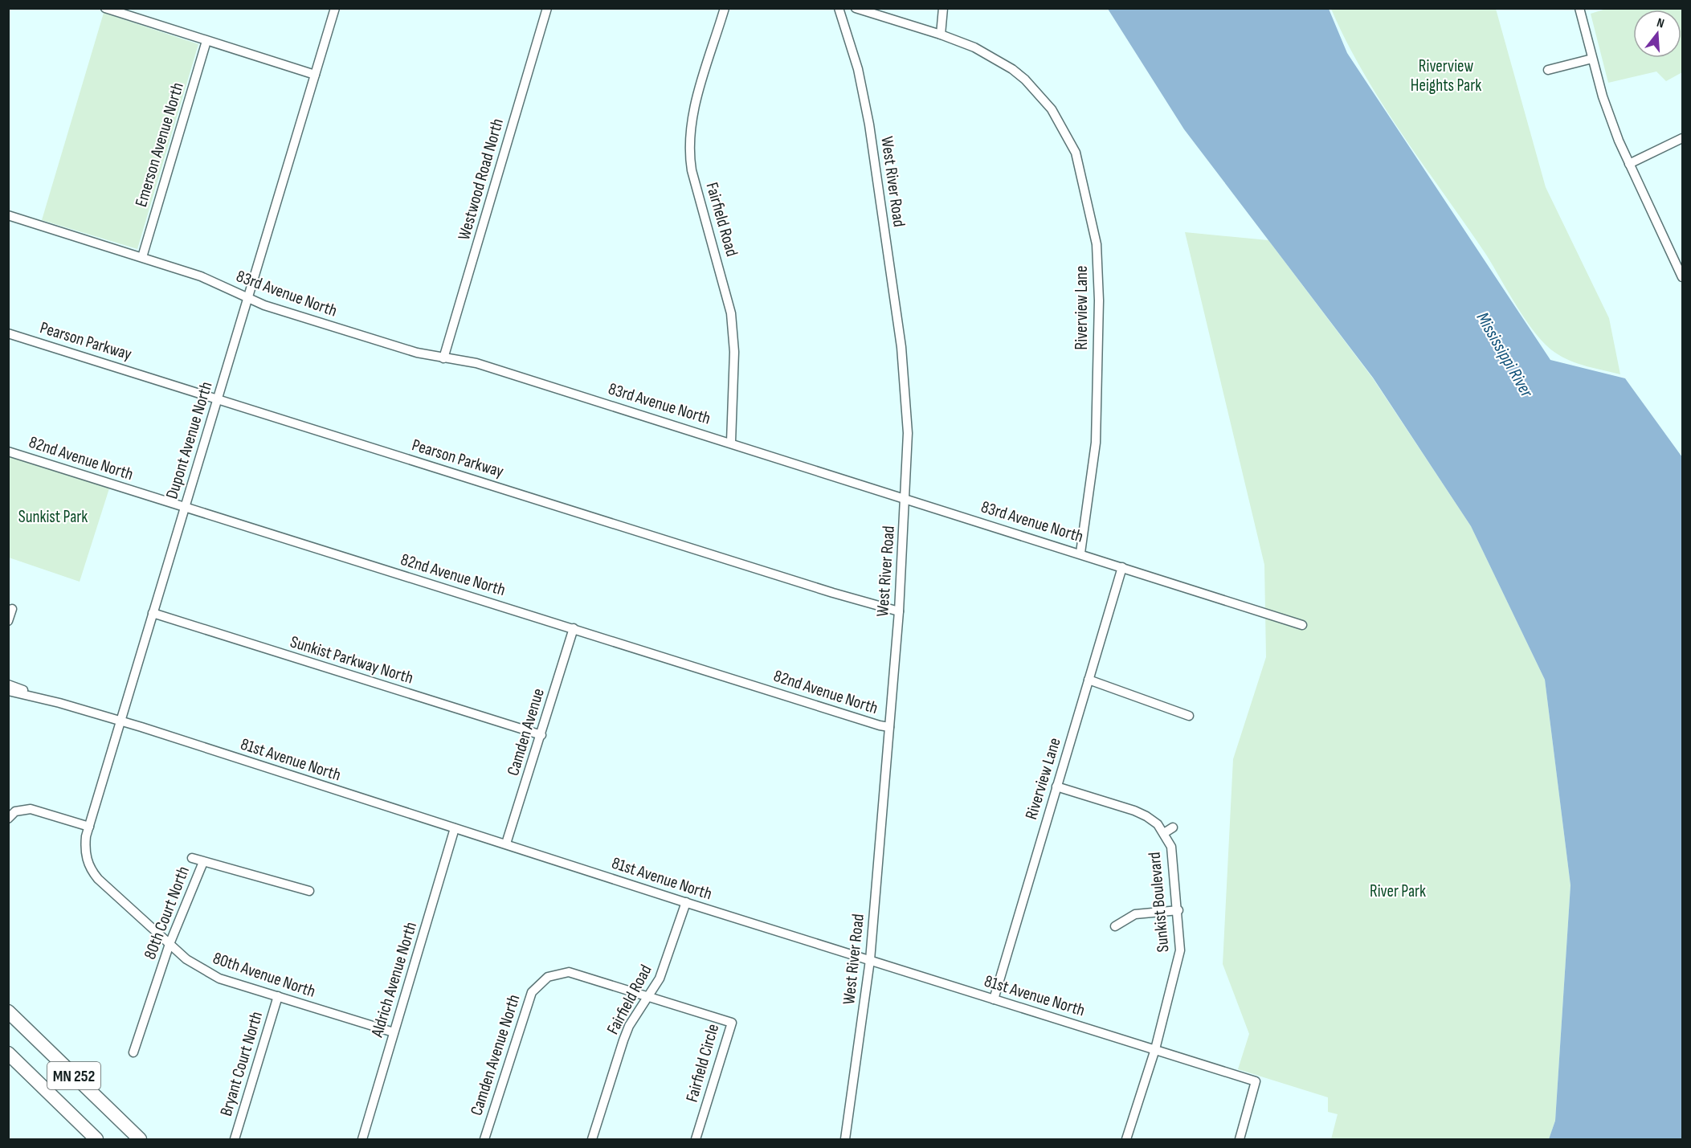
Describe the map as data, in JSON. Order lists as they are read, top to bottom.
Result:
{
  "streets": {
    "highway": ["MN 252"],
    "street": [
      "Emerson Avenue North",
      "Westwood Road North",
      "West River Road",
      "Fairfield Road",
      "83rd Avenue North",
      "Riverview Lane",
      "Pearson Parkway",
      "Dupont Avenue North",
      "82nd Avenue North",
      "Sunkist Parkway North",
      "Camden Avenue",
      "81st Avenue North",
      "Sunkist Boulevard",
      "80th Court North",
      "80th Avenue North",
      "Aldrich Avenue North",
      "Camden Avenue North",
      "Fairfield Circle",
      "Bryant Court North"
    ]
  },
  "crossings": [
    ["Emerson Avenue North", "83rd Avenue North"],
    ["Westwood Road North", "83rd Avenue North"],
    ["West River Road", "83rd Avenue North"],
    ["West River Road", "Pearson Parkway"],
    ["West River Road", "82nd Avenue North"],
    ["West River Road", "81st Avenue North"],
    ["Fairfield Road", "83rd Avenue North"],
    ["Fairfield Road", "81st Avenue North"],
    ["Fairfield Road", "Camden Avenue North"],
    ["Fairfield Road", "Fairfield Circle"],
    ["83rd Avenue North", "Riverview Lane"],
    ["83rd Avenue North", "Dupont Avenue North"],
    ["Riverview Lane", "81st Avenue North"],
    ["Riverview Lane", "Sunkist Boulevard"],
    ["Pearson Parkway", "Dupont Avenue North"],
    ["Dupont Avenue North", "82nd Avenue North"],
    ["Dupont Avenue North", "Sunkist Parkway North"],
    ["Dupont Avenue North", "81st Avenue North"],
    ["Dupont Avenue North", "80th Avenue North"],
    ["82nd Avenue North", "Camden Avenue"],
    ["Sunkist Parkway North", "Camden Avenue"],
    ["Camden Avenue", "81st Avenue North"],
    ["81st Avenue North", "Sunkist Boulevard"],
    ["81st Avenue North", "Aldrich Avenue North"],
    ["80th Court North", "80th Avenue North"],
    ["80th Avenue North", "Aldrich Avenue North"],
    ["80th Avenue North", "Bryant Court North"],
    ["Camden Avenue North", "Fairfield Circle"]
  ],
  "water": ["Mississippi River"],
  "parks": ["Riverview Heights Park", "Sunkist Park", "River Park"],
  "north": "top"
}
